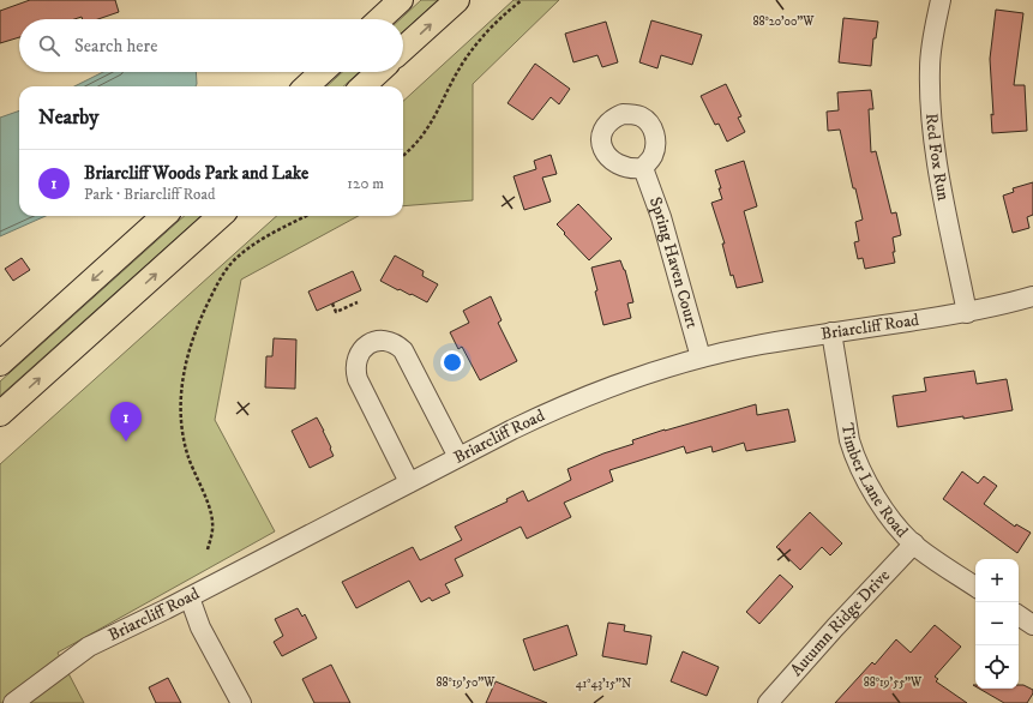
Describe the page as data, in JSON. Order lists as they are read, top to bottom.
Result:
{
  "streets": {
    "street": [
      "Red Fox Run",
      "Spring Haven Court",
      "Briarcliff Road",
      "Timber Lane Road",
      "Autumn Ridge Drive"
    ]
  },
  "crossings": [
    ["Red Fox Run", "Briarcliff Road"],
    ["Spring Haven Court", "Briarcliff Road"],
    ["Briarcliff Road", "Timber Lane Road"],
    ["Timber Lane Road", "Autumn Ridge Drive"]
  ],
  "page": {
    "search": "Search here",
    "heading": "Nearby",
    "list": [
      {
        "mark": "1",
        "name": "Briarcliff Woods Park and Lake",
        "note": "Park · Briarcliff Road",
        "value": "120 m"
      }
    ],
    "pins": "1",
    "map_buttons": ["+", "−"]
  },
  "coordinates": [
    "88°20'00\"W",
    "88°19'50\"W",
    "88°19'55\"W",
    "41°43'15\"N"
  ]
}
